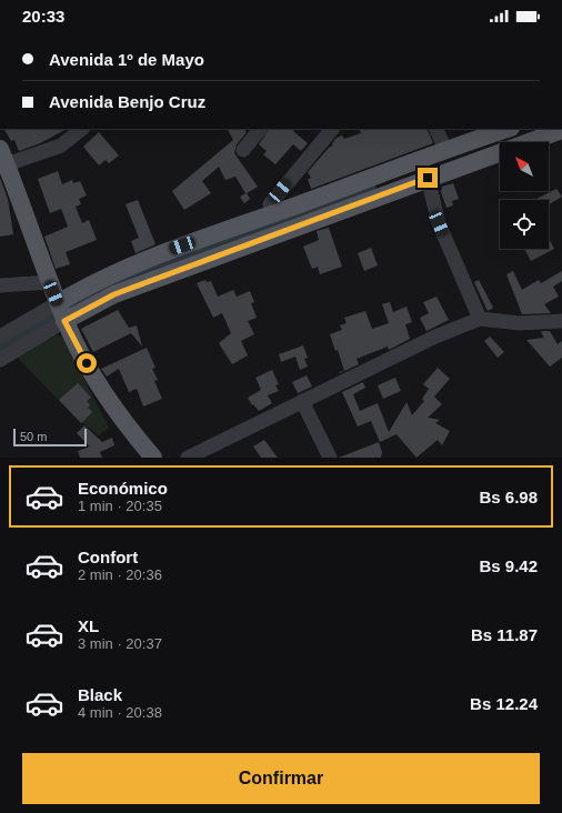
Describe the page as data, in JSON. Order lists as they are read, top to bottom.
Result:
{
  "scale_bar": "50 m",
  "north": "top left",
  "page": {
    "status": "20:33",
    "banner": ["Avenida 1º de Mayo", "Avenida Benjo Cruz"],
    "scale": "50 m",
    "list": [
      {
        "name": "Económico",
        "note": "1 min · 20:35",
        "value": "Bs 6.98"
      },
      {
        "name": "Confort",
        "note": "2 min · 20:36",
        "value": "Bs 9.42"
      },
      {
        "name": "XL",
        "note": "3 min · 20:37",
        "value": "Bs 11.87"
      },
      {
        "name": "Black",
        "note": "4 min · 20:38",
        "value": "Bs 12.24"
      }
    ],
    "buttons": "Confirmar"
  }
}
